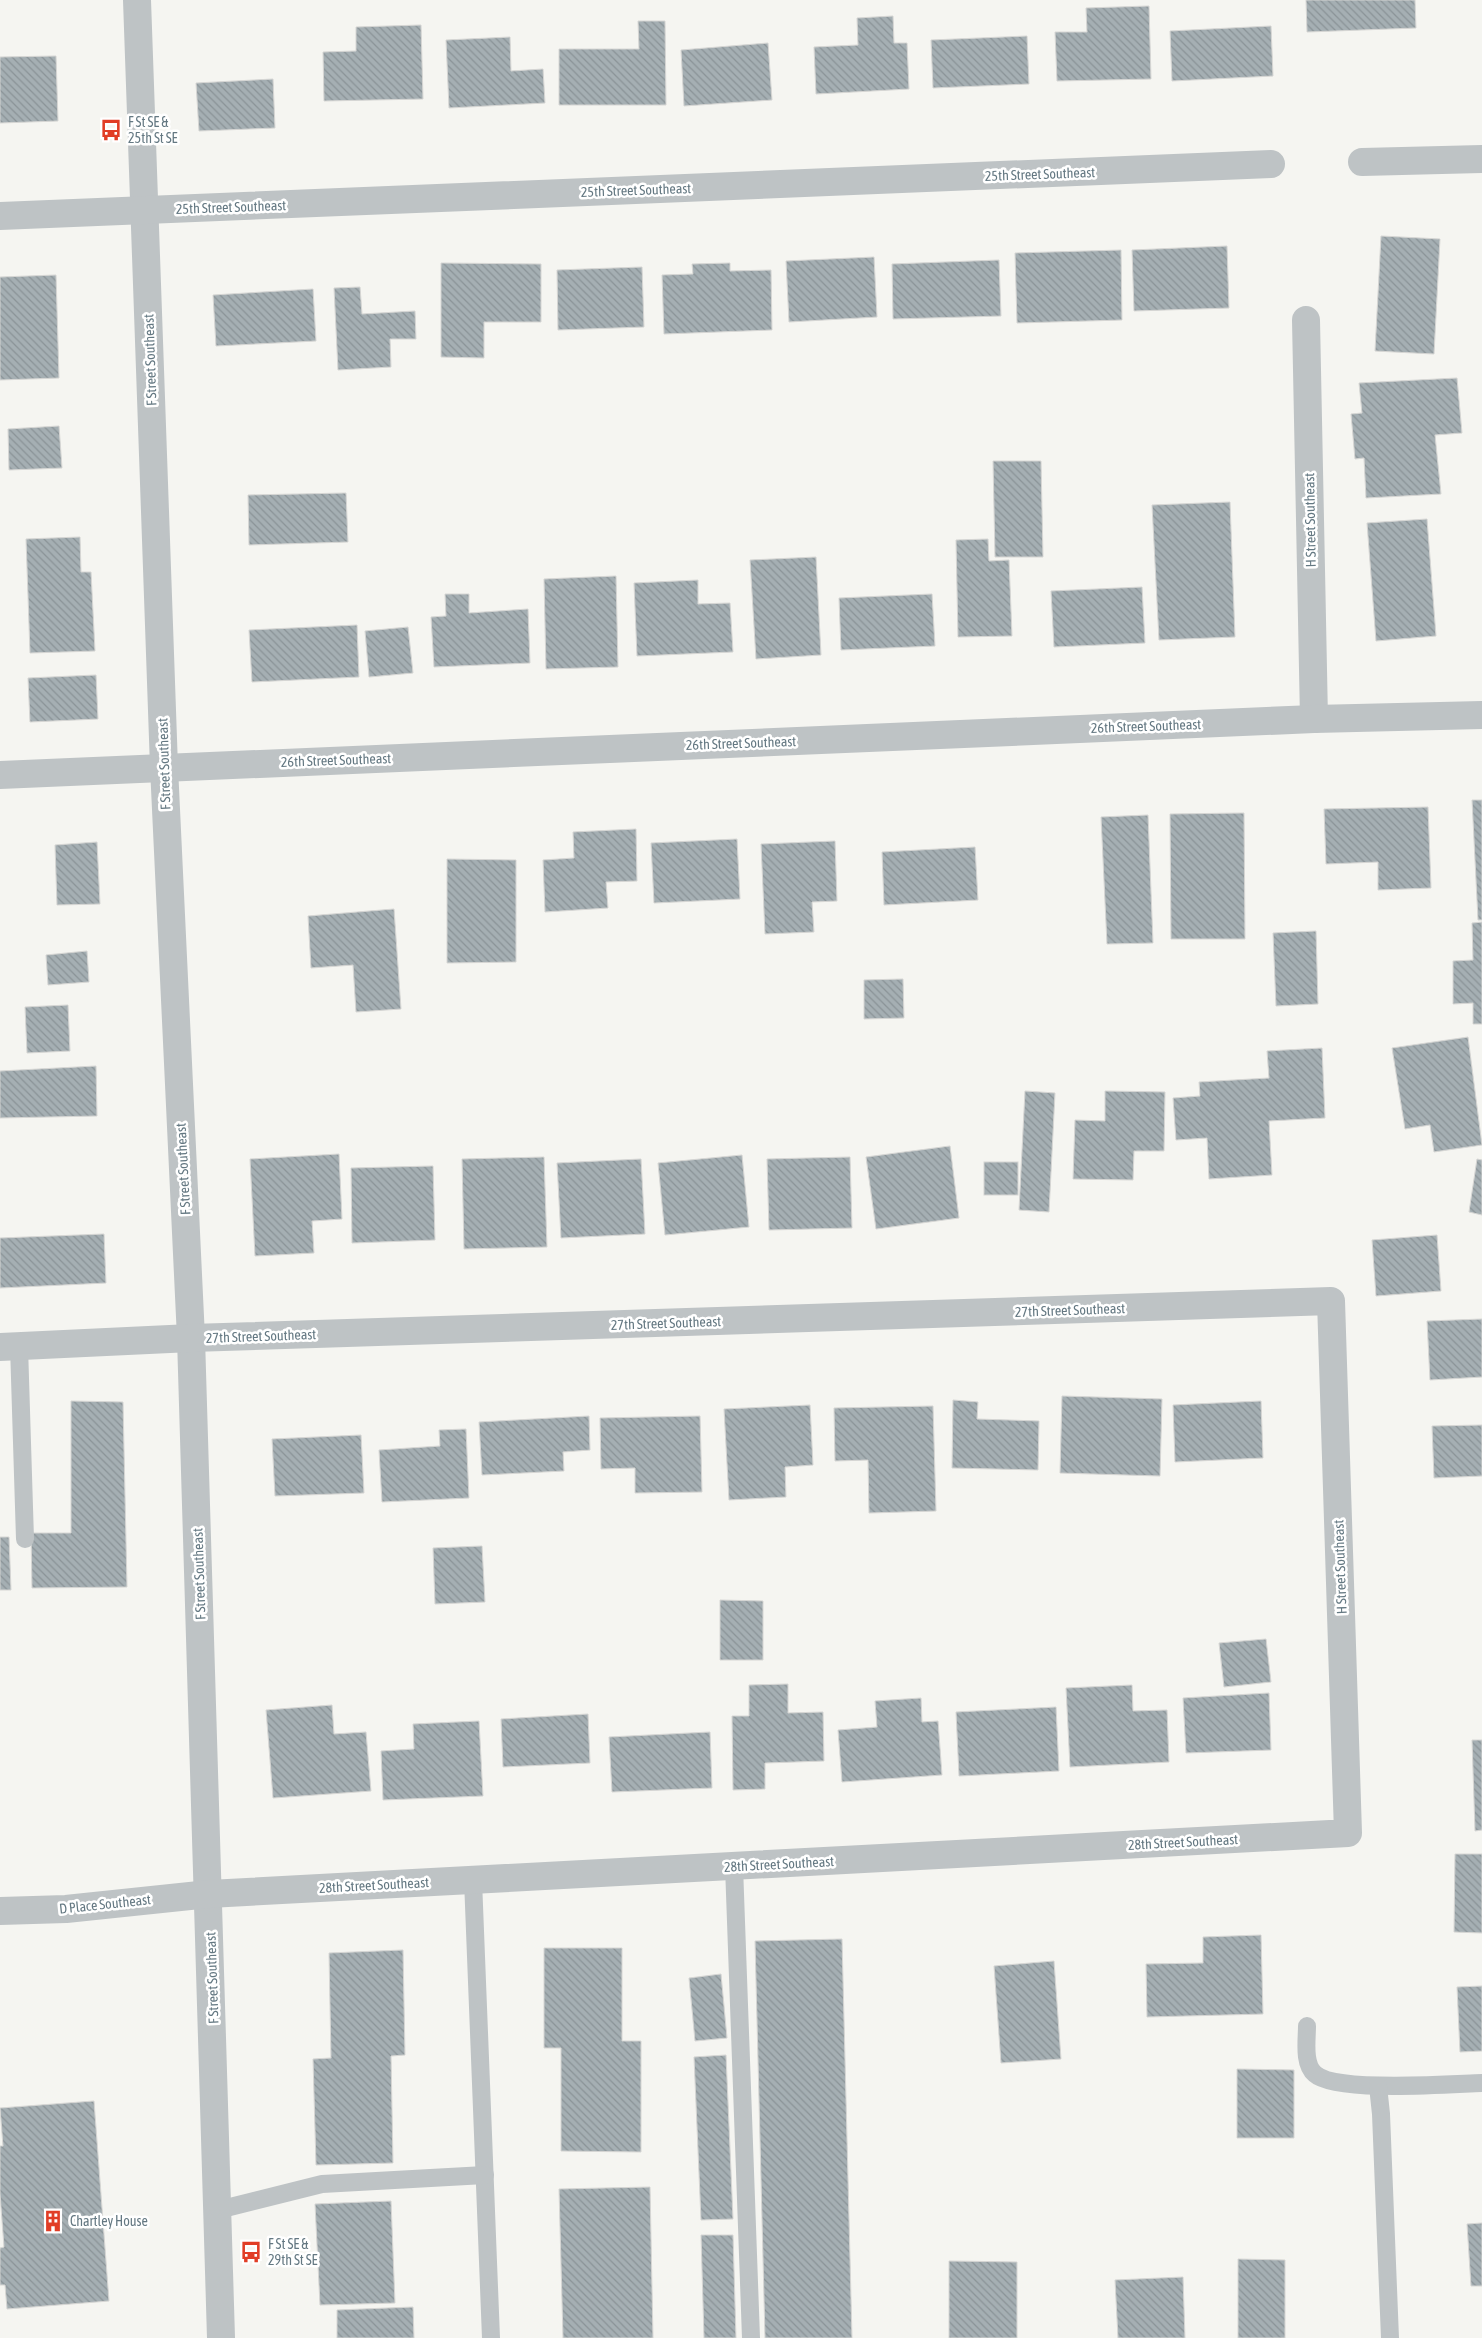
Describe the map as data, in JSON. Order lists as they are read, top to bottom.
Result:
{
  "streets": {
    "street": [
      "25th Street Southeast",
      "F Street Southeast",
      "H Street Southeast",
      "26th Street Southeast",
      "27th Street Southeast",
      "28th Street Southeast",
      "D Place Southeast"
    ]
  },
  "crossings": [
    ["25th Street Southeast", "F Street Southeast"],
    ["F Street Southeast", "26th Street Southeast"],
    ["F Street Southeast", "27th Street Southeast"],
    ["F Street Southeast", "28th Street Southeast"],
    ["F Street Southeast", "D Place Southeast"],
    ["H Street Southeast", "26th Street Southeast"],
    ["H Street Southeast", "27th Street Southeast"],
    ["H Street Southeast", "28th Street Southeast"],
    ["28th Street Southeast", "D Place Southeast"]
  ],
  "places": {
    "bus stop": ["F St SE & 25th St SE", "F St SE & 29th St SE"],
    "building": ["Chartley House"]
  }
}
